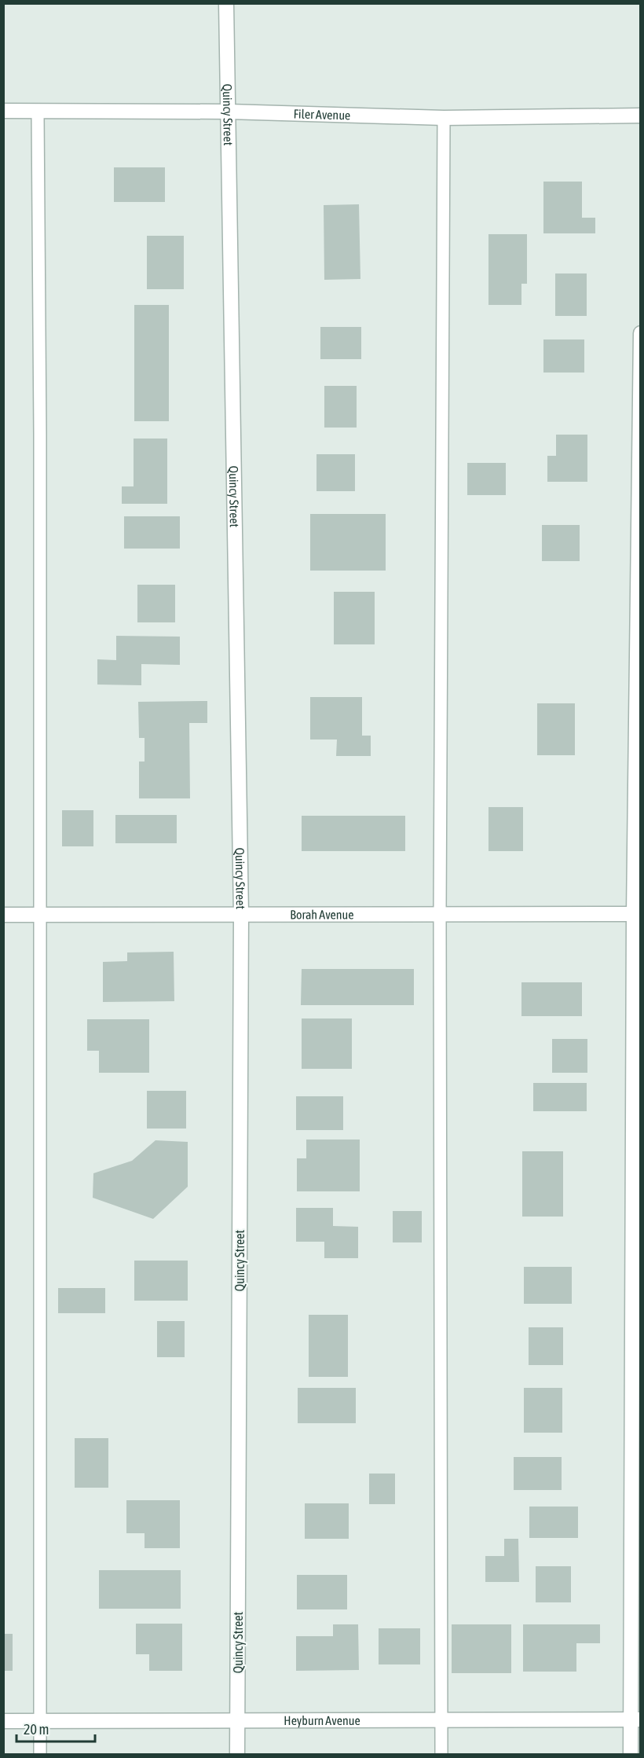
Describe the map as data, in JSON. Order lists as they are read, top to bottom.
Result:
{
  "streets": {
    "street": [
      "Filer Avenue",
      "Quincy Street",
      "Borah Avenue",
      "Heyburn Avenue"
    ]
  },
  "crossings": [
    ["Filer Avenue", "Quincy Street"],
    ["Quincy Street", "Borah Avenue"],
    ["Quincy Street", "Heyburn Avenue"]
  ],
  "scale_bar": "20 m"
}
